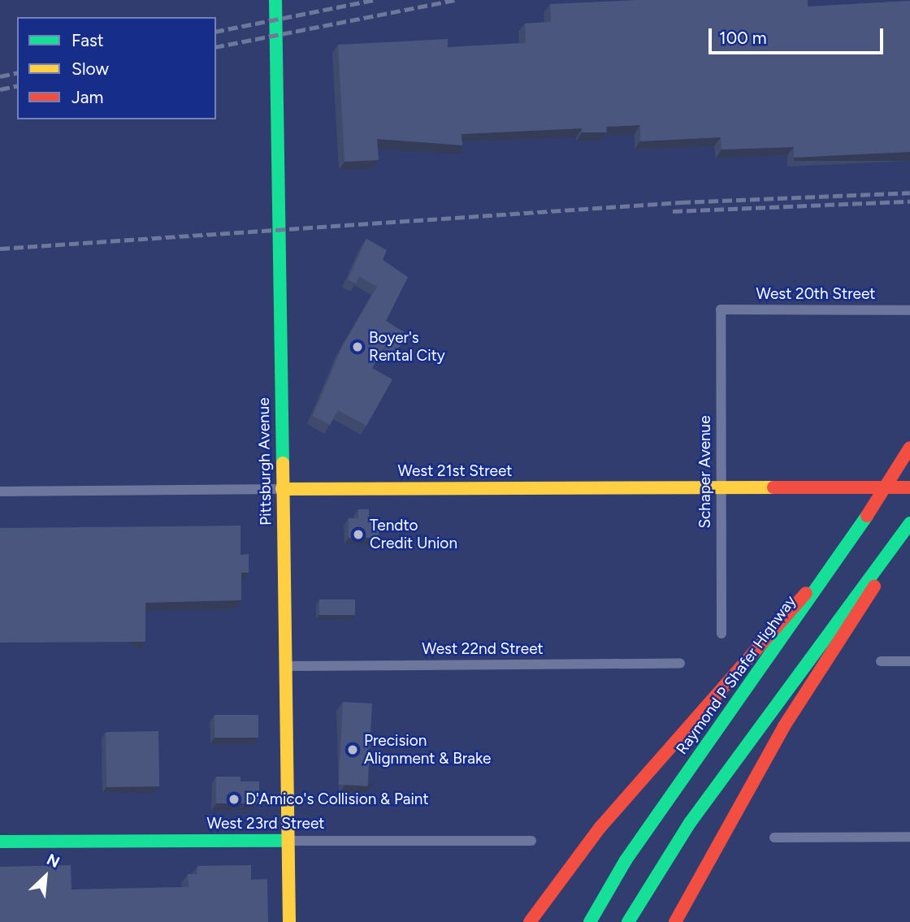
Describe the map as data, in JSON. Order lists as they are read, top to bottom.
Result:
{
  "streets": {
    "main road": [
      "Pittsburgh Avenue",
      "West 21st Street",
      "Raymond P Shafer Highway",
      "West 23rd Street"
    ],
    "street": ["West 20th Street", "Schaper Avenue", "West 22nd Street"]
  },
  "crossings": [
    ["West 20th Street", "Schaper Avenue"],
    ["Pittsburgh Avenue", "West 21st Street"],
    ["Pittsburgh Avenue", "West 22nd Street"],
    ["Pittsburgh Avenue", "West 23rd Street"],
    ["West 21st Street", "Schaper Avenue"]
  ],
  "places": [
    "Boyer's Rental City",
    "Tendto Credit Union",
    "Precision Alignment & Brake",
    "D'Amico's Collision & Paint"
  ],
  "legend": ["Fast", "Slow", "Jam"],
  "scale_bar": "100 m",
  "north": "top right"
}
